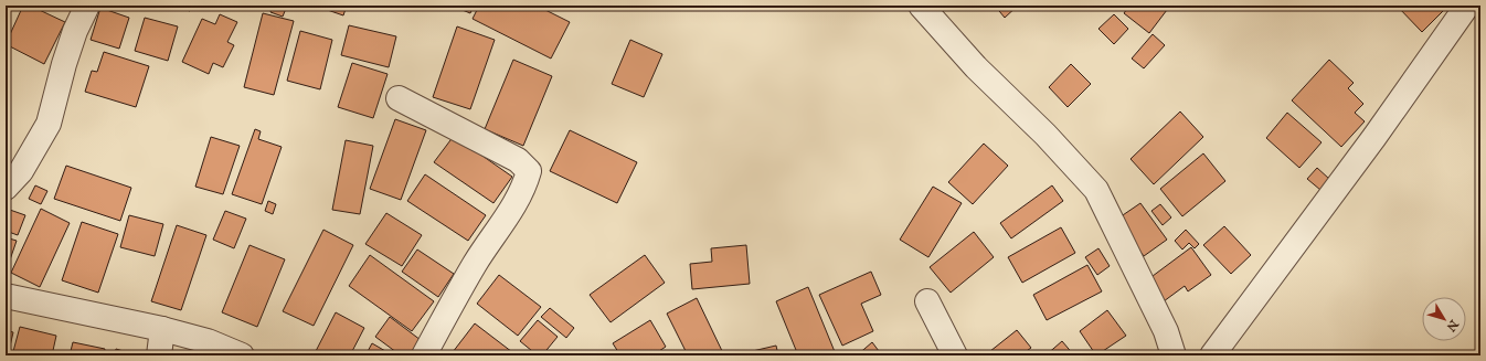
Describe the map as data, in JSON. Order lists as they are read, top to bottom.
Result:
{
  "north": "bottom right"
}
